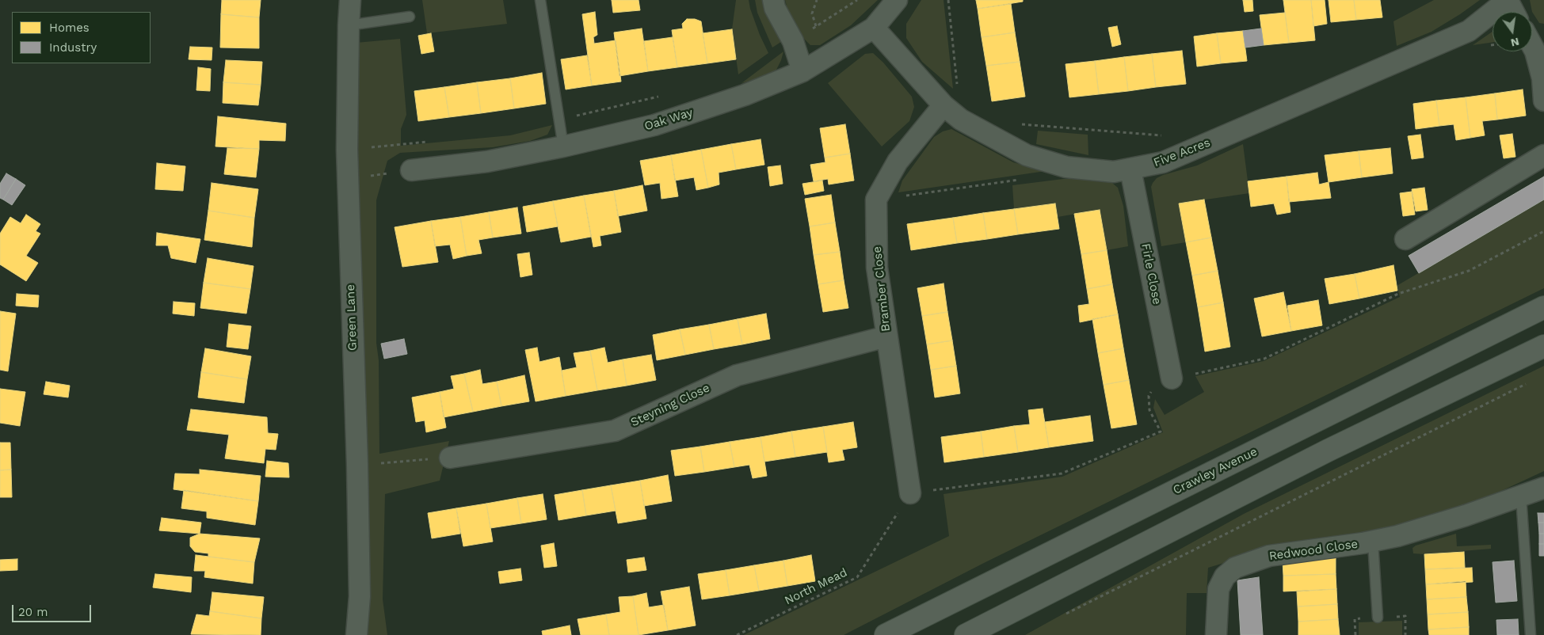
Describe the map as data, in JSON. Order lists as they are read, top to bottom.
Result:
{
  "streets": {
    "main road": ["Crawley Avenue"],
    "street": [
      "Oak Way",
      "Five Acres",
      "Firle Close",
      "Bramber Close",
      "Green Lane",
      "Steyning Close",
      "Redwood Close"
    ],
    "path": ["North Mead"]
  },
  "crossings": [
    ["Oak Way", "Five Acres"],
    ["Five Acres", "Firle Close"],
    ["Five Acres", "Bramber Close"],
    ["Bramber Close", "Steyning Close"],
    ["Bramber Close", "North Mead"]
  ],
  "legend": ["Homes", "Industry"],
  "scale_bar": "20 m",
  "north": "bottom"
}
